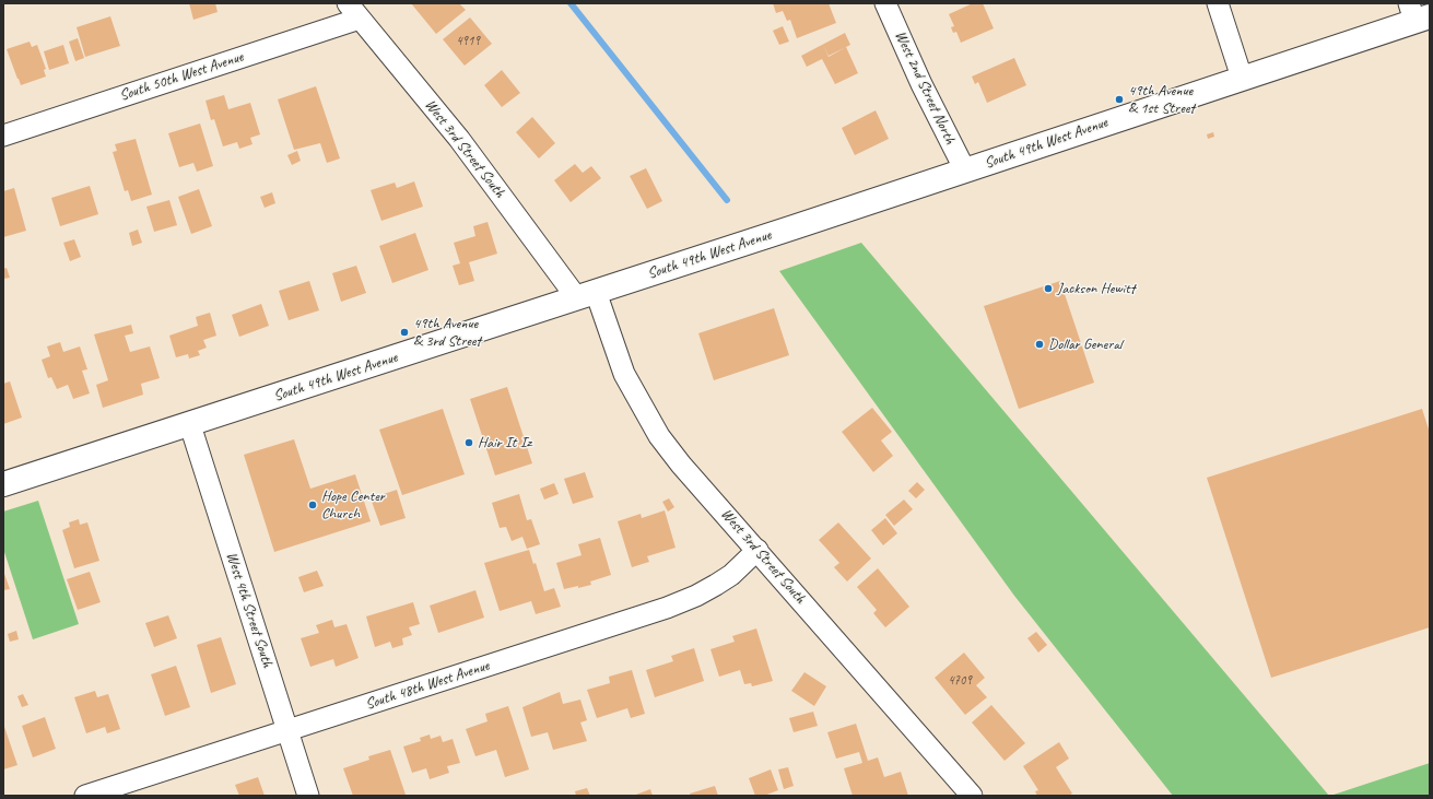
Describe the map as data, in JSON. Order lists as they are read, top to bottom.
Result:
{
  "streets": {
    "street": [
      "South 50th West Avenue",
      "West 2nd Street North",
      "South 49th West Avenue",
      "West 3rd Street South",
      "West 4th Street South",
      "South 48th West Avenue"
    ]
  },
  "crossings": [
    ["South 50th West Avenue", "West 3rd Street South"],
    ["West 2nd Street North", "South 49th West Avenue"],
    ["South 49th West Avenue", "West 3rd Street South"],
    ["South 49th West Avenue", "West 4th Street South"],
    ["West 3rd Street South", "South 48th West Avenue"],
    ["West 4th Street South", "South 48th West Avenue"]
  ],
  "places": [
    "49th Avenue & 1st Street",
    "Jackson Hewitt",
    "49th Avenue & 3rd Street",
    "Dollar General",
    "Hair It Iz",
    "Hope Center Church"
  ],
  "house_numbers": ["4919", "4709"]
}
